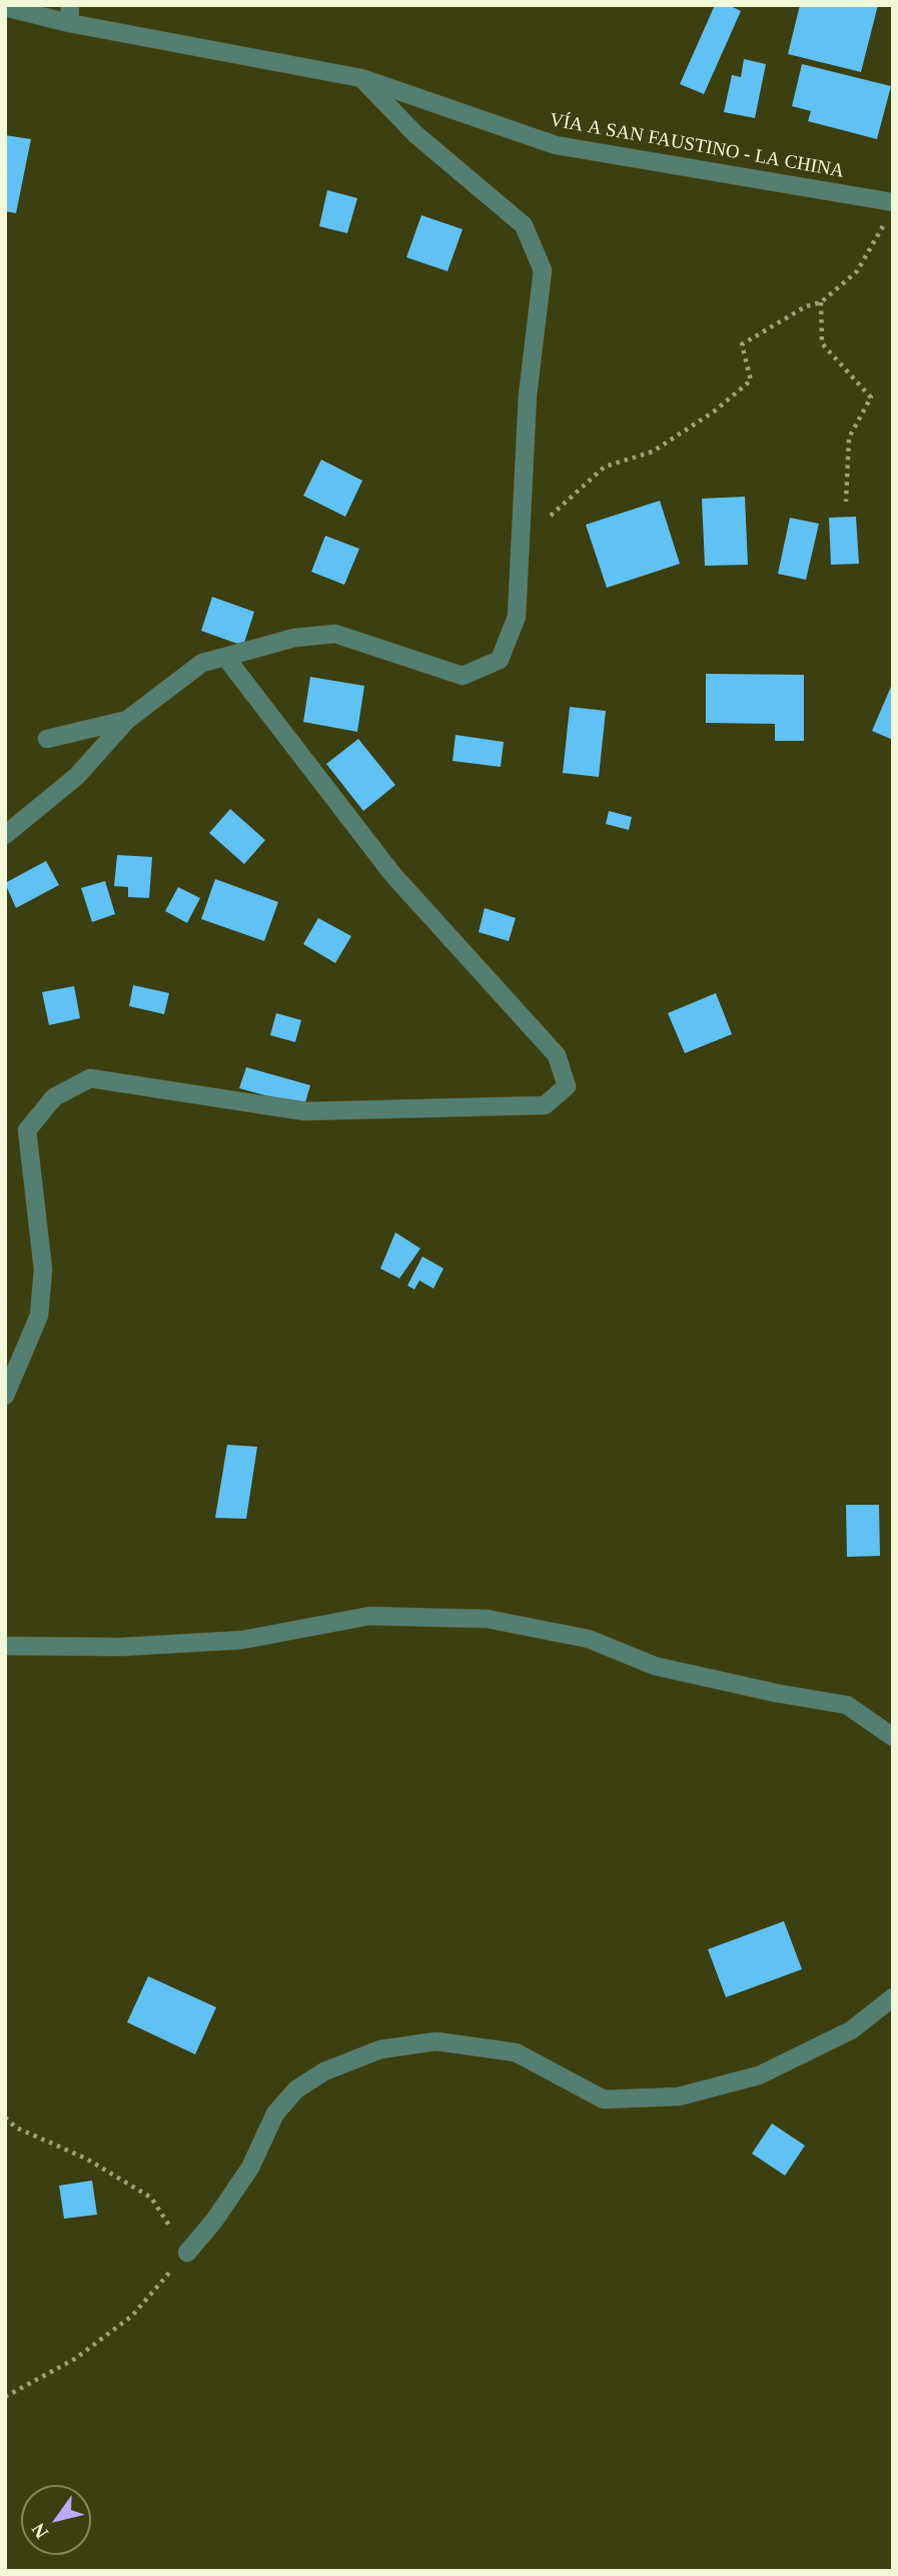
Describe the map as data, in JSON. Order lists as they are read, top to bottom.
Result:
{
  "streets": {
    "street": ["VÍA A SAN FAUSTINO - LA CHINA"]
  },
  "north": "bottom left"
}
